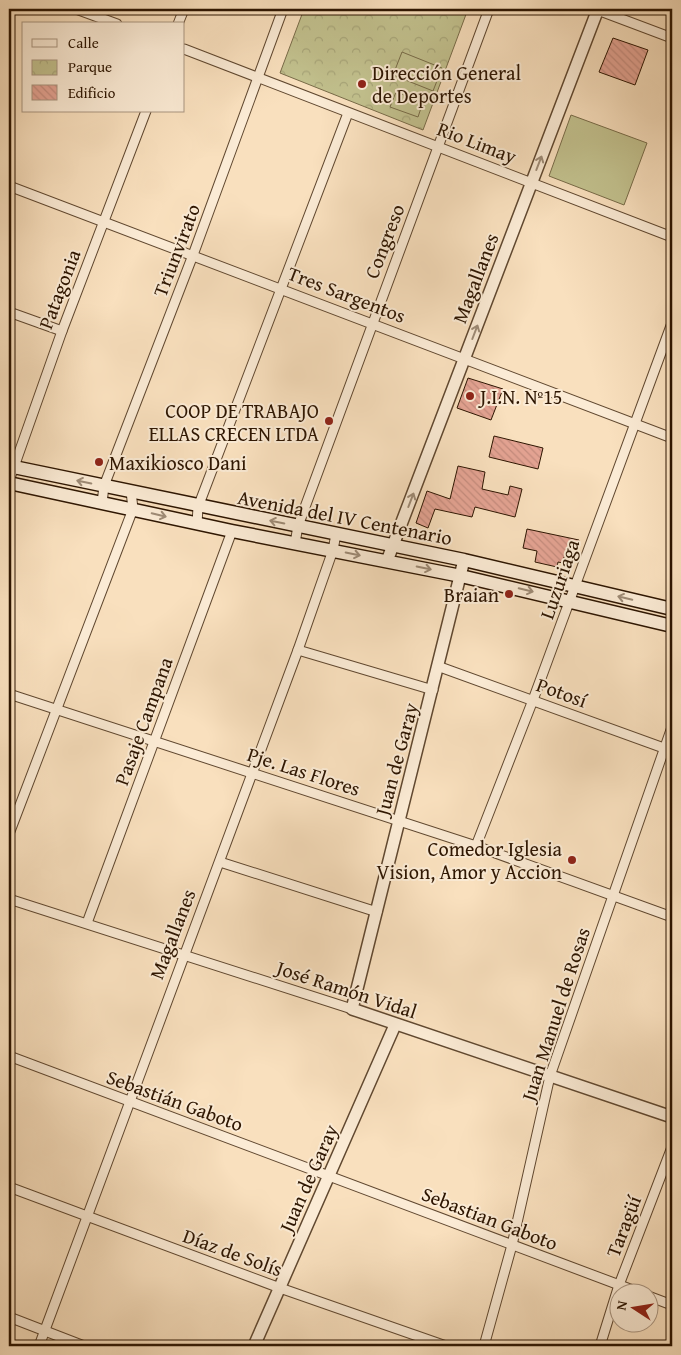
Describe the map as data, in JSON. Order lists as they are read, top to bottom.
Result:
{
  "streets": {
    "main road": ["Avenida del IV Centenario"],
    "street": [
      "Rio Limay",
      "Congreso",
      "Triunvirato",
      "Magallanes",
      "Patagonia",
      "Tres Sargentos",
      "Luzuriaga",
      "Potosí",
      "Pasaje Campana",
      "Juan de Garay",
      "Pje. Las Flores",
      "José Ramón Vidal",
      "Juan Manuel de Rosas",
      "Sebastián Gaboto",
      "Sebastian Gaboto",
      "Taragüí",
      "Díaz de Solís"
    ]
  },
  "crossings": [
    ["Rio Limay", "Congreso"],
    ["Rio Limay", "Triunvirato"],
    ["Rio Limay", "Magallanes"],
    ["Congreso", "Tres Sargentos"],
    ["Congreso", "Avenida del IV Centenario"],
    ["Triunvirato", "Tres Sargentos"],
    ["Triunvirato", "Avenida del IV Centenario"],
    ["Magallanes", "Tres Sargentos"],
    ["Magallanes", "Avenida del IV Centenario"],
    ["Magallanes", "Pje. Las Flores"],
    ["Magallanes", "José Ramón Vidal"],
    ["Magallanes", "Sebastián Gaboto"],
    ["Magallanes", "Díaz de Solís"],
    ["Patagonia", "Tres Sargentos"],
    ["Patagonia", "Avenida del IV Centenario"],
    ["Tres Sargentos", "Luzuriaga"],
    ["Avenida del IV Centenario", "Luzuriaga"],
    ["Avenida del IV Centenario", "Pasaje Campana"],
    ["Avenida del IV Centenario", "Juan de Garay"],
    ["Luzuriaga", "Potosí"],
    ["Luzuriaga", "Pje. Las Flores"],
    ["Potosí", "Juan de Garay"],
    ["Potosí", "Juan Manuel de Rosas"],
    ["Pasaje Campana", "Pje. Las Flores"],
    ["Pasaje Campana", "José Ramón Vidal"],
    ["Juan de Garay", "Pje. Las Flores"],
    ["Juan de Garay", "José Ramón Vidal"],
    ["Juan de Garay", "Sebastián Gaboto"],
    ["Juan de Garay", "Sebastian Gaboto"],
    ["Juan de Garay", "Díaz de Solís"],
    ["Pje. Las Flores", "Juan Manuel de Rosas"],
    ["José Ramón Vidal", "Juan Manuel de Rosas"],
    ["Juan Manuel de Rosas", "Sebastian Gaboto"],
    ["Sebastián Gaboto", "Sebastian Gaboto"]
  ],
  "one_way": ["Magallanes"],
  "places": [
    "Dirección General de Deportes",
    "J.I.N. Nº15",
    "COOP DE TRABAJO ELLAS CRECEN LTDA",
    "Maxikiosco Dani",
    "Braian",
    "Comedor Iglesia Vision, Amor y Accion"
  ],
  "legend": ["Calle", "Parque", "Edificio"],
  "north": "left"
}
